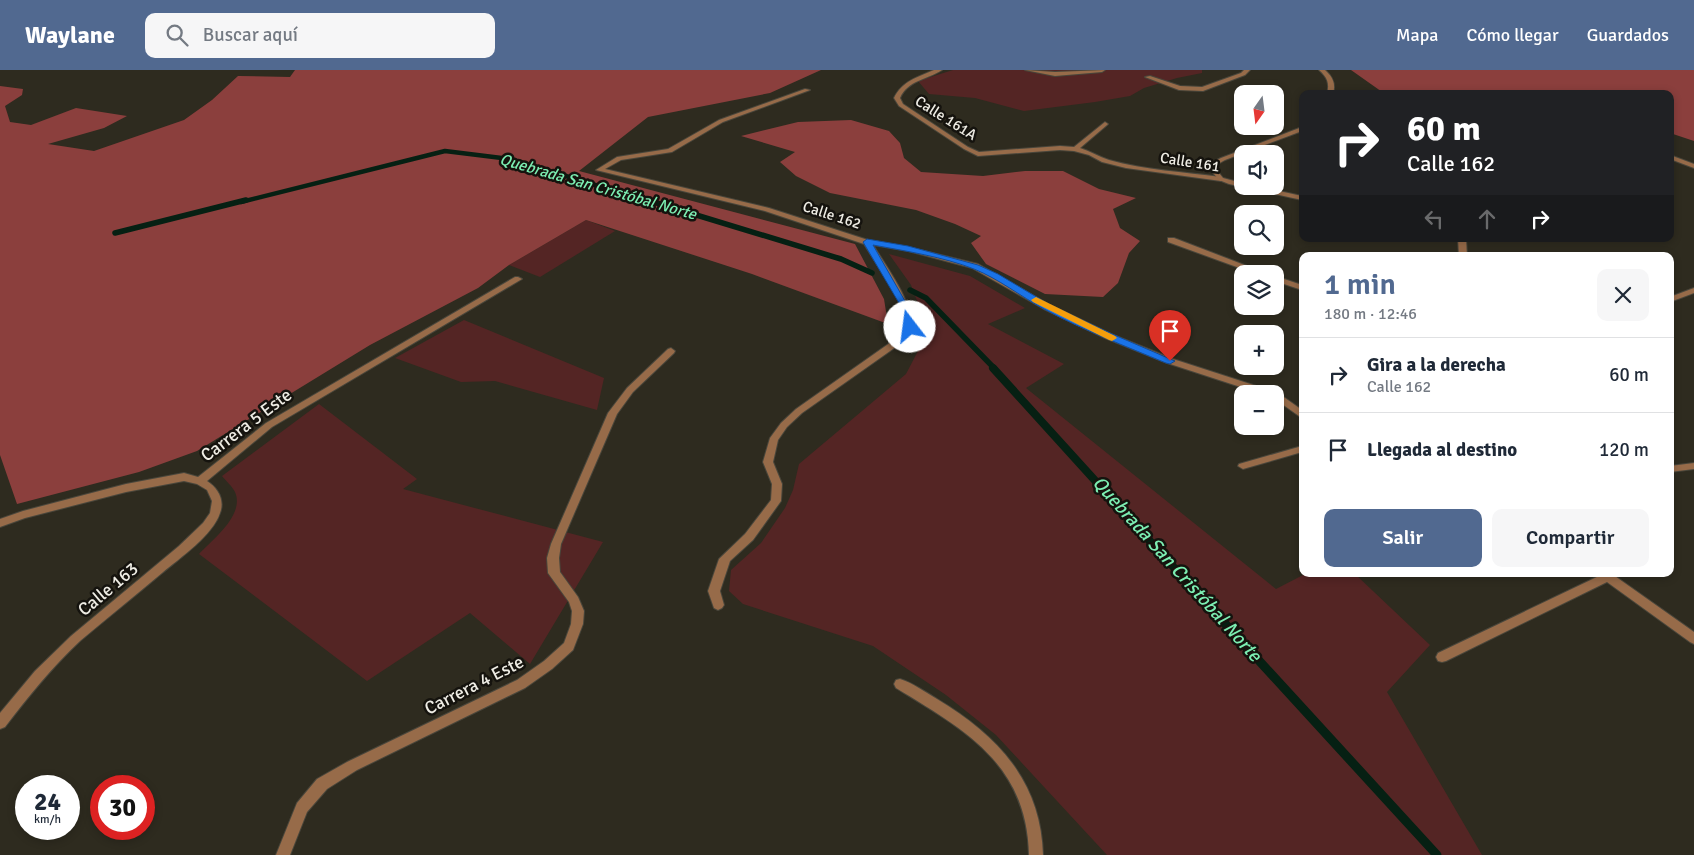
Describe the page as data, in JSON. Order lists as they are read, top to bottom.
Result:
{
  "streets": {
    "street": [
      "Calle 161A",
      "Calle 161",
      "Calle 162",
      "Carrera 5 Este",
      "Calle 163",
      "Carrera 4 Este"
    ]
  },
  "crossings": [
    ["Calle 161A", "Calle 161"],
    ["Carrera 5 Este", "Calle 163"]
  ],
  "water": ["Quebrada San Cristóbal Norte"],
  "north": "bottom",
  "page": {
    "header": "Waylane",
    "search": "Buscar aquí",
    "nav": ["Mapa", "Cómo llegar", "Guardados"],
    "map_buttons": ["+", "−"],
    "turn": ["60 m", "Calle 162"],
    "heading": ["1 min", "180 m · 12:46"],
    "list": [
      {
        "name": "Gira a la derecha",
        "note": "Calle 162",
        "value": "60 m"
      },
      {
        "name": "Llegada al destino",
        "value": "120 m"
      }
    ],
    "buttons": ["Salir", "Compartir"],
    "speed": "24 km/h",
    "limit": "30"
  }
}
